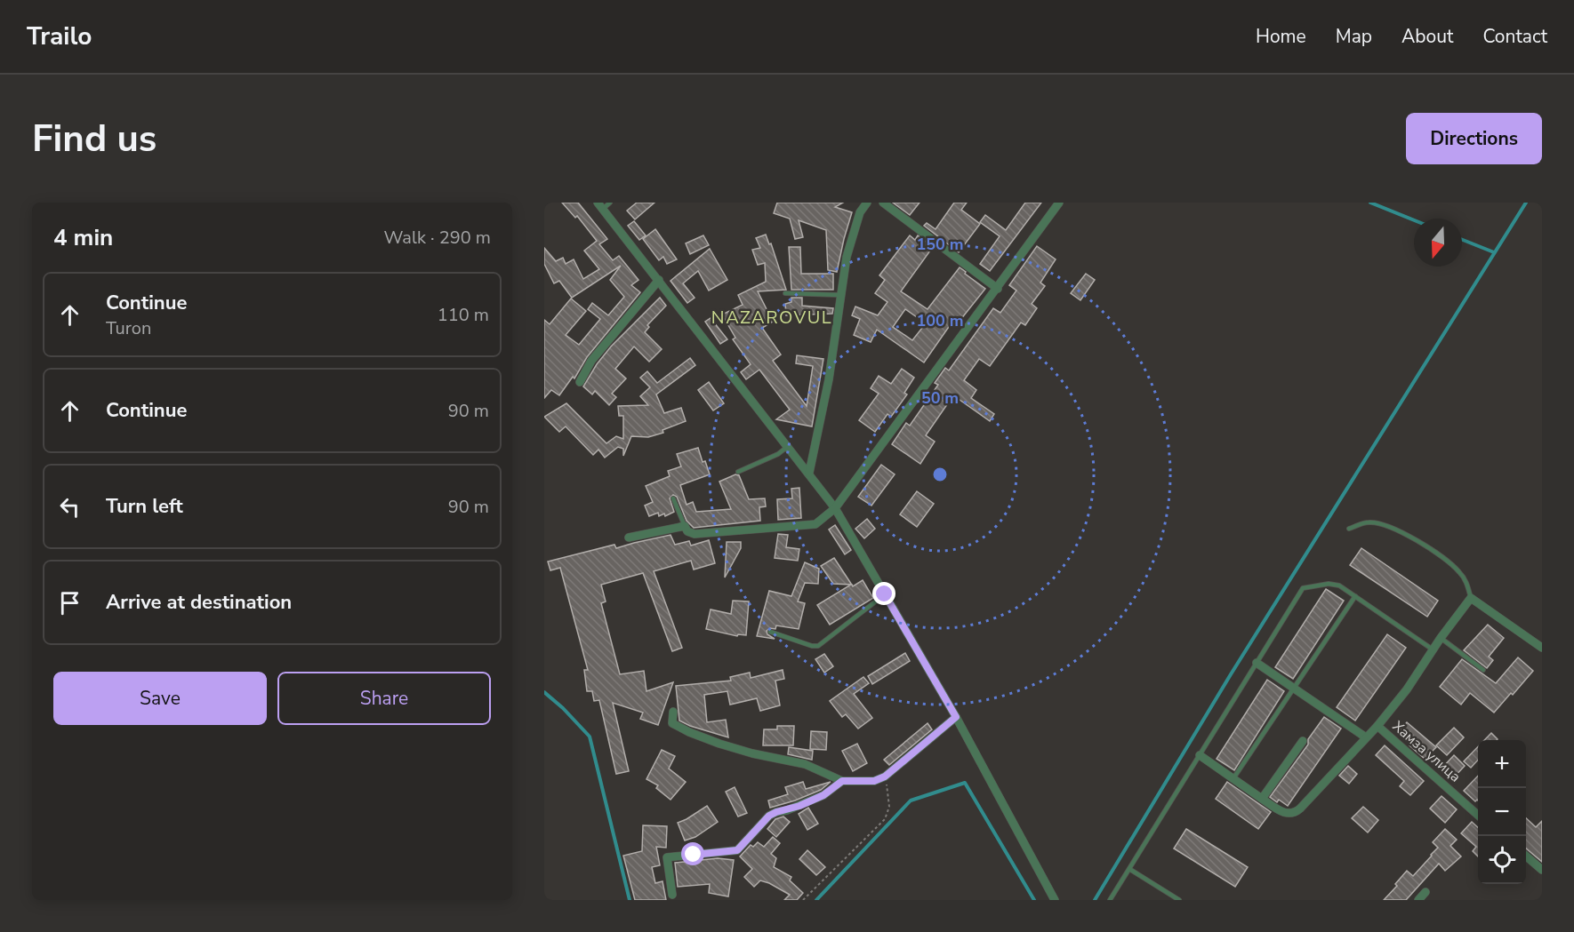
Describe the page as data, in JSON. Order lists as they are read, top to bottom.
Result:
{
  "streets": {
    "street": ["Хамза улица"]
  },
  "districts": ["NAZAROVUL"],
  "north": "bottom",
  "page": {
    "header": "Trailo",
    "nav": [
      "Home",
      "Map",
      "About",
      "Contact"
    ],
    "buttons": [
      "Directions",
      ["Save", "Share"]
    ],
    "title": "Find us",
    "heading": ["4 min", "Walk · 290 m"],
    "list": [
      ["Continue", "Turon", "110 m"],
      ["Continue", "90 m"],
      ["Turn left", "90 m"],
      "Arrive at destination"
    ],
    "map_buttons": ["+", "−"]
  },
  "rings": ["150 m", "100 m", "50 m"]
}
